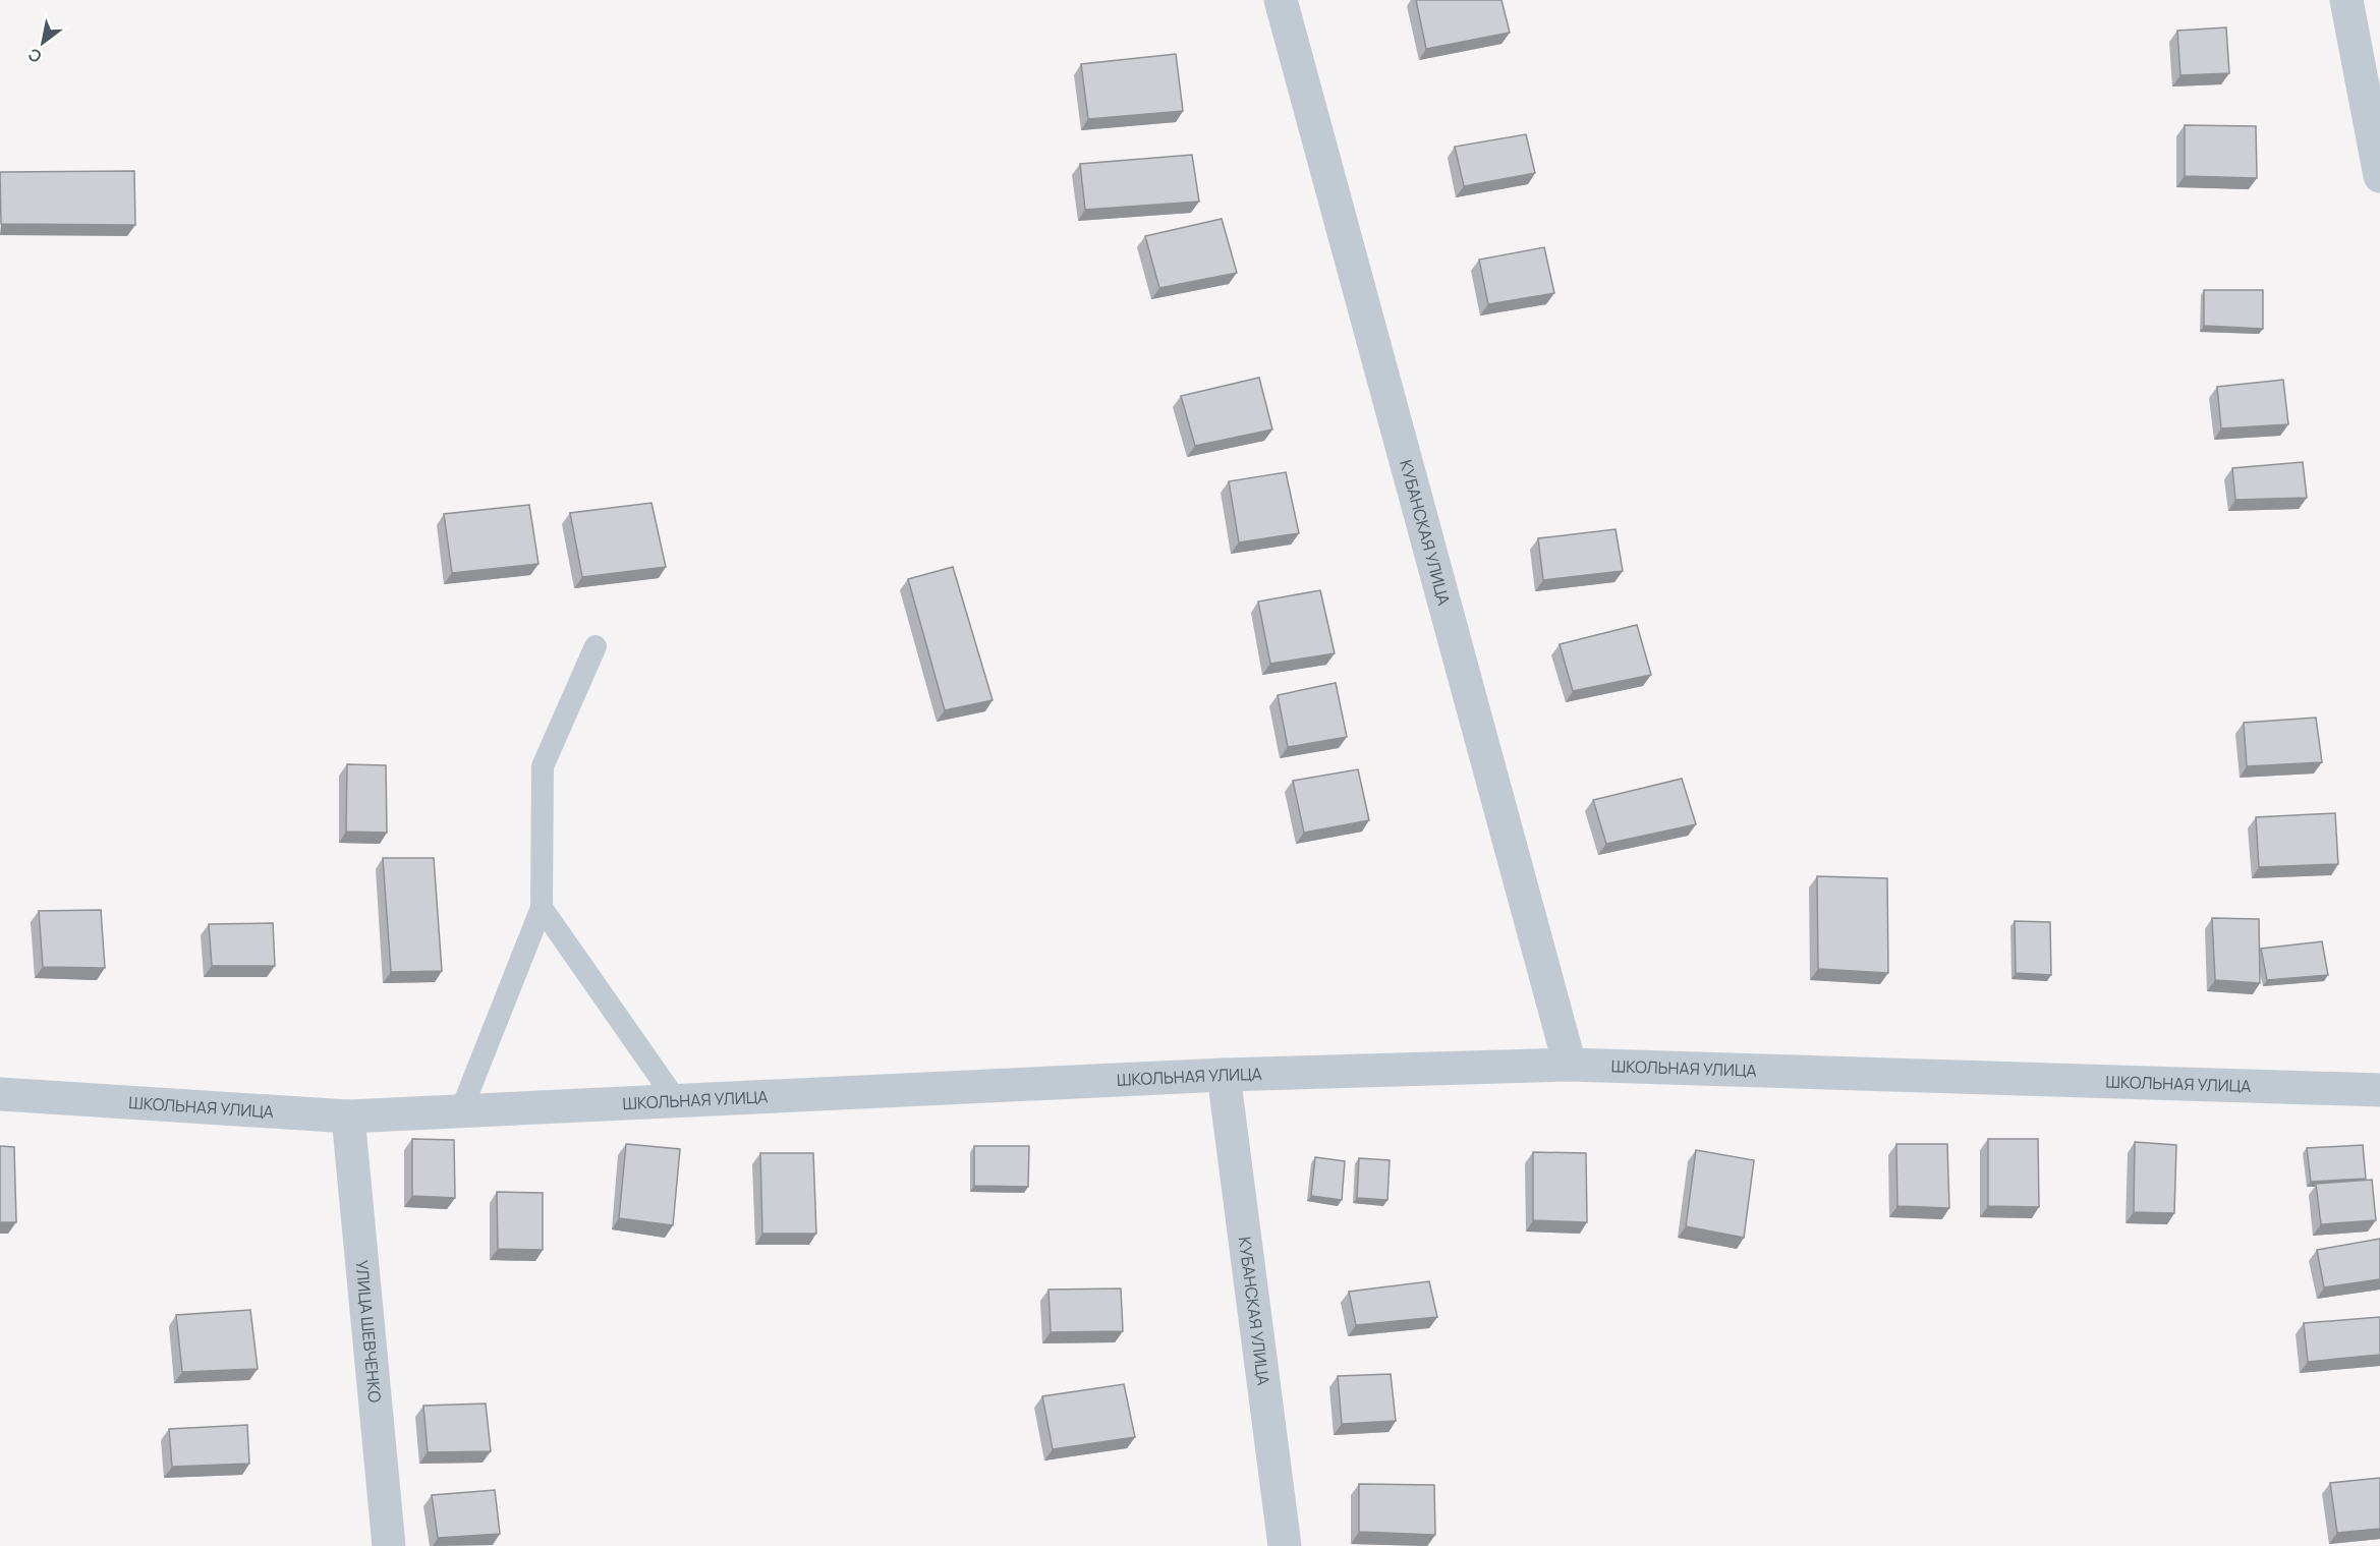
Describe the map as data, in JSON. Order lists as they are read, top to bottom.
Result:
{
  "streets": {
    "street": ["КУБАНСКАЯ УЛИЦА", "ШКОЛЬНАЯ УЛИЦА", "УЛИЦА ШЕВЧЕНКО"]
  },
  "crossings": [
    ["КУБАНСКАЯ УЛИЦА", "ШКОЛЬНАЯ УЛИЦА"],
    ["ШКОЛЬНАЯ УЛИЦА", "УЛИЦА ШЕВЧЕНКО"]
  ],
  "north": "bottom left"
}
